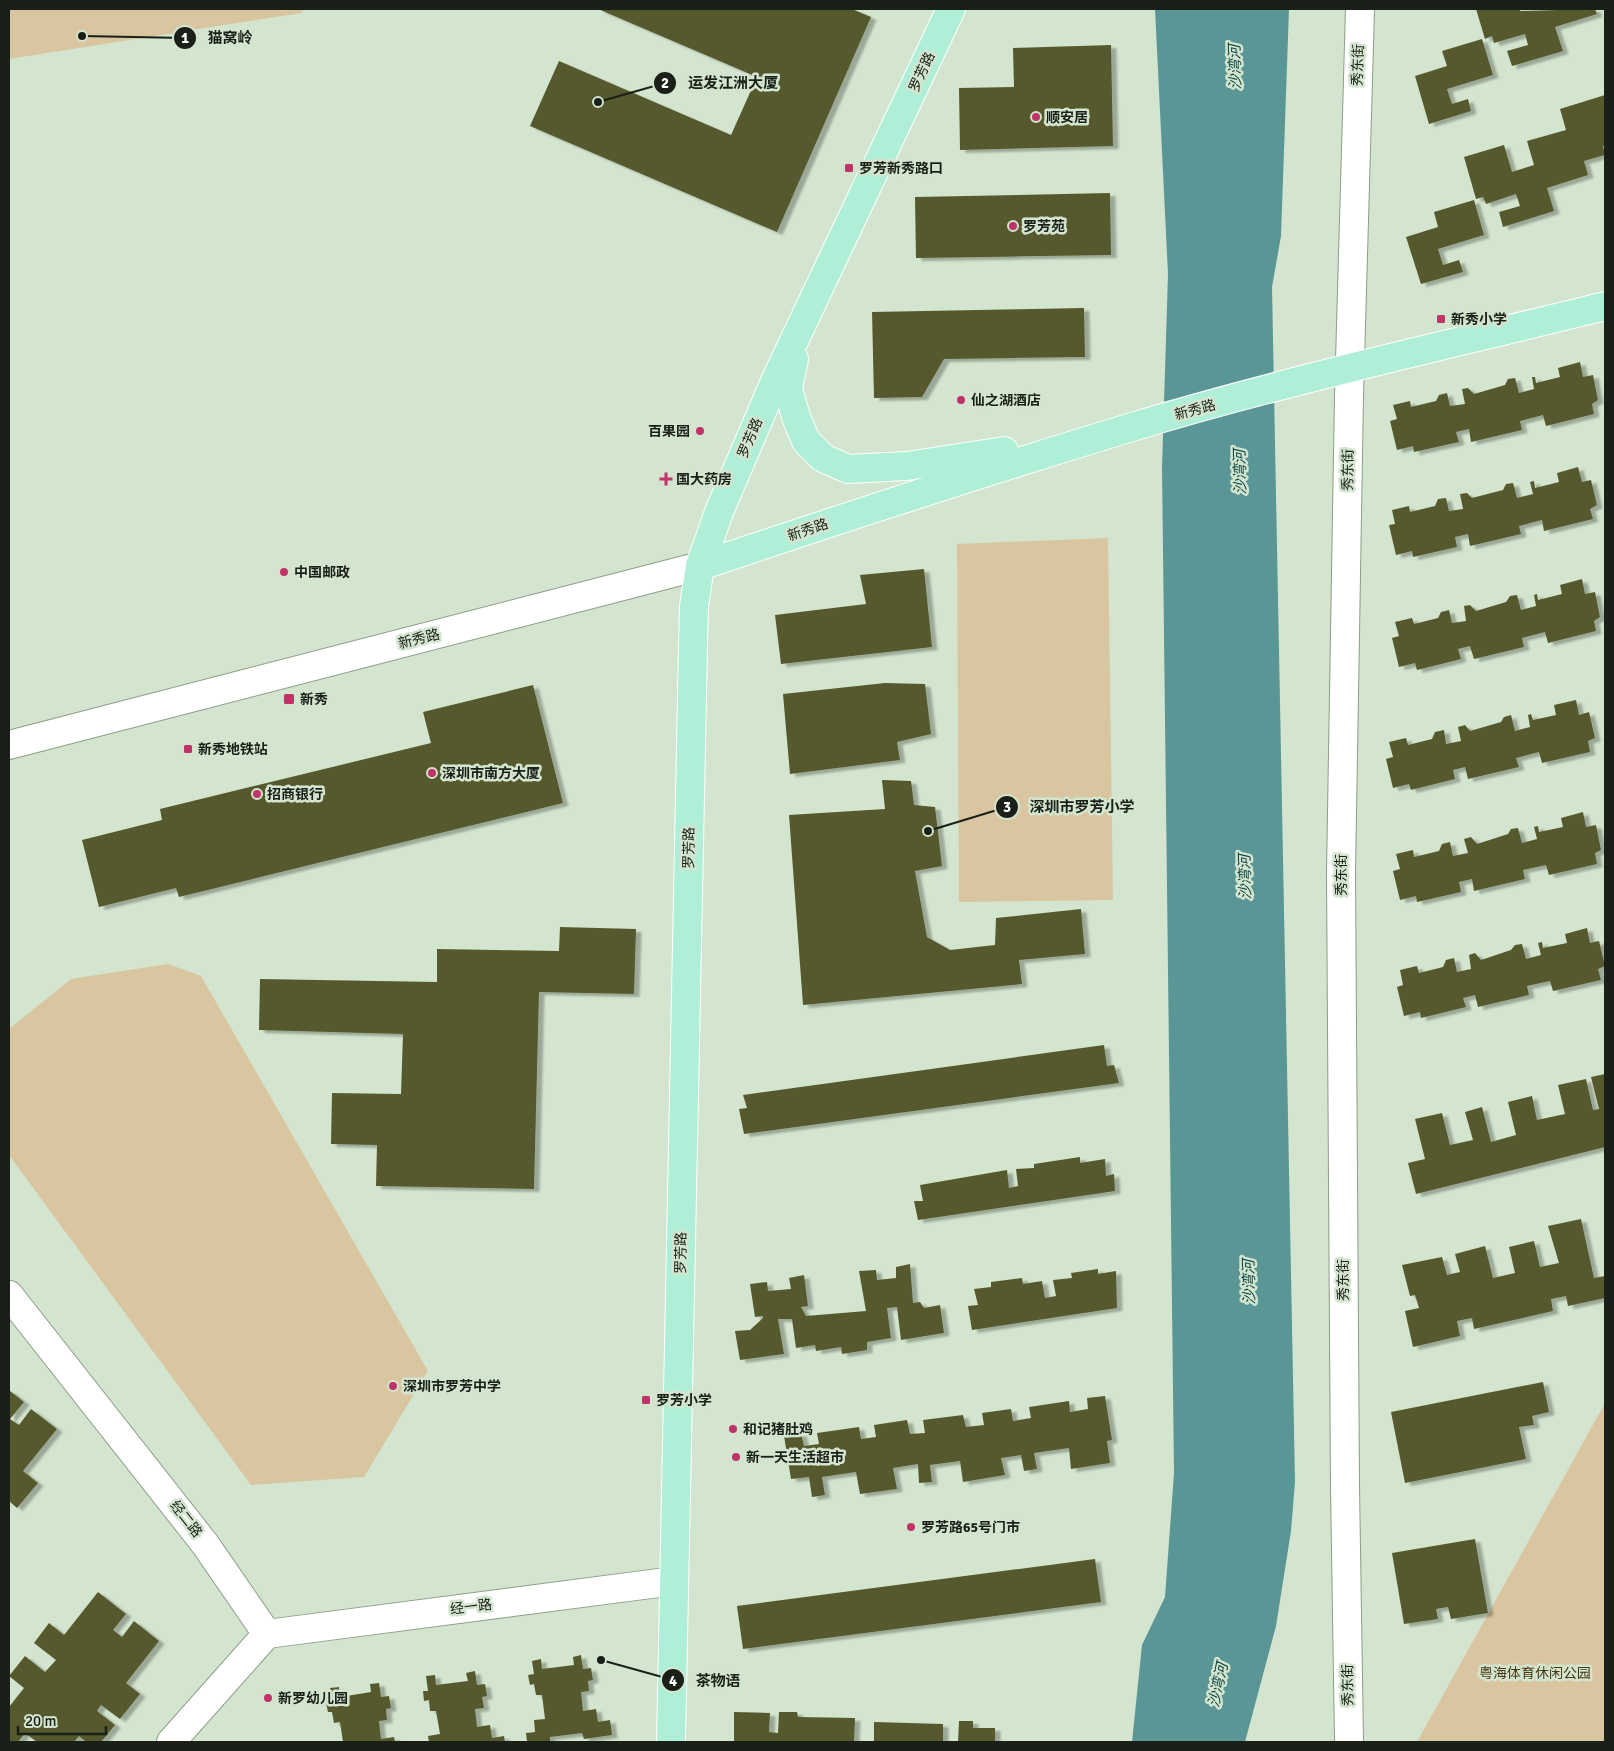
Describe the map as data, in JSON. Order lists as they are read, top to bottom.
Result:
{
  "streets": {
    "main road": ["罗芳路", "新秀路"],
    "street": ["秀东街", "经二路", "经一路"]
  },
  "crossings": [
    ["秀东街", "新秀路"],
    ["罗芳路", "新秀路"],
    ["罗芳路", "经一路"],
    ["经二路", "经一路"]
  ],
  "water": ["沙湾河"],
  "parks": ["粤海体育休闲公园"],
  "places": {
    "other": [
      "猫窝岭",
      "运发江洲大厦",
      "顺安居",
      "罗芳苑",
      "仙之湖酒店",
      "百果园",
      "中国邮政",
      "深圳市南方大厦",
      "招商银行",
      "深圳市罗芳小学",
      "深圳市罗芳中学",
      "和记猪肚鸡",
      "新一天生活超市",
      "罗芳路65号门市",
      "茶物语",
      "新罗幼儿园"
    ],
    "transit": [
      "罗芳新秀路口",
      "新秀小学",
      "新秀",
      "新秀地铁站",
      "罗芳小学"
    ],
    "health": ["国大药房"]
  },
  "scale_bar": "20 m"
}
